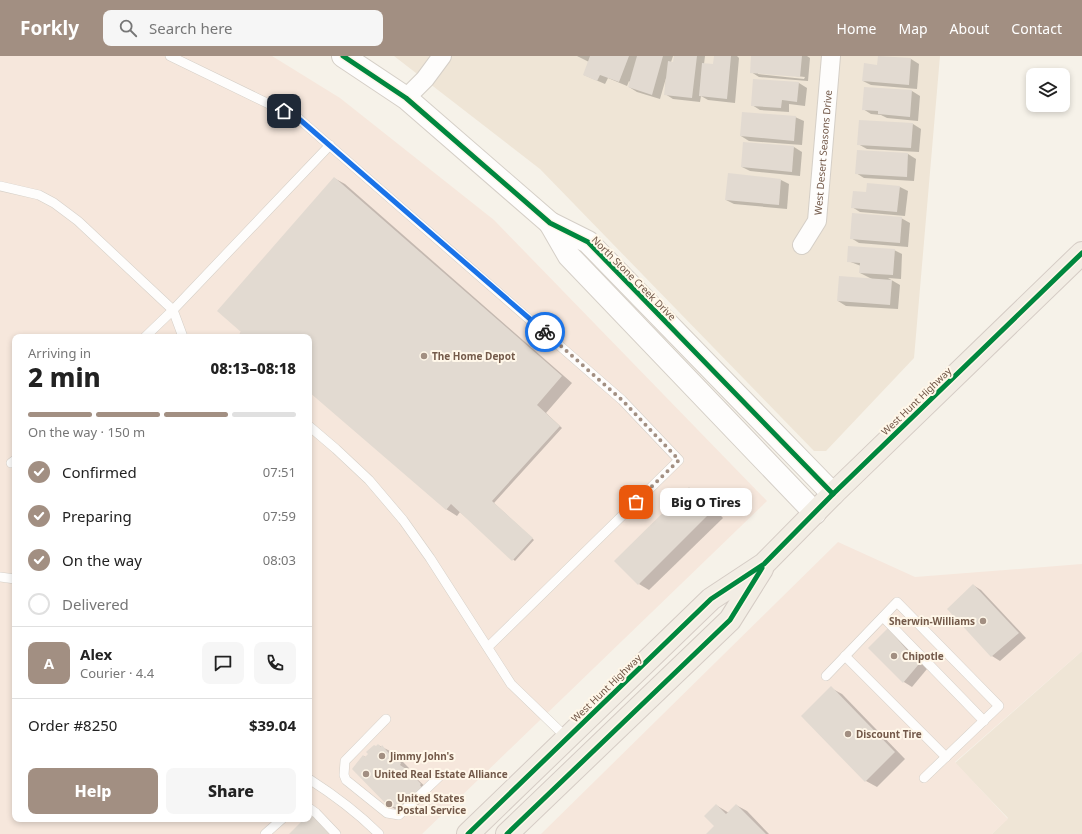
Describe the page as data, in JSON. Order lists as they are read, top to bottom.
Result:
{
  "streets": {
    "main road": ["West Hunt Highway"],
    "street": ["West Desert Seasons Drive", "North Stone Creek Drive"]
  },
  "crossings": [
    ["North Stone Creek Drive", "West Hunt Highway"]
  ],
  "places": [
    "The Home Depot",
    "Big O Tires",
    "Sherwin-Williams",
    "Chipotle",
    "Discount Tire",
    "Jimmy John's",
    "United Real Estate Alliance",
    "United States Postal Service"
  ],
  "page": {
    "header": "Forkly",
    "search": "Search here",
    "nav": [
      "Home",
      "Map",
      "About",
      "Contact"
    ],
    "heading": ["2 min", "Arriving in", "08:13–08:18"],
    "panel": [
      "Alex",
      "Courier · 4.4",
      "Order #8250",
      "$39.04"
    ],
    "bar": "On the way · 150 m",
    "list": [
      ["Confirmed", "07:51"],
      ["Preparing", "07:59"],
      ["On the way", "08:03"],
      "Delivered"
    ],
    "bubble": "Big O Tires",
    "round": "A",
    "buttons": ["Help", "Share"]
  }
}
